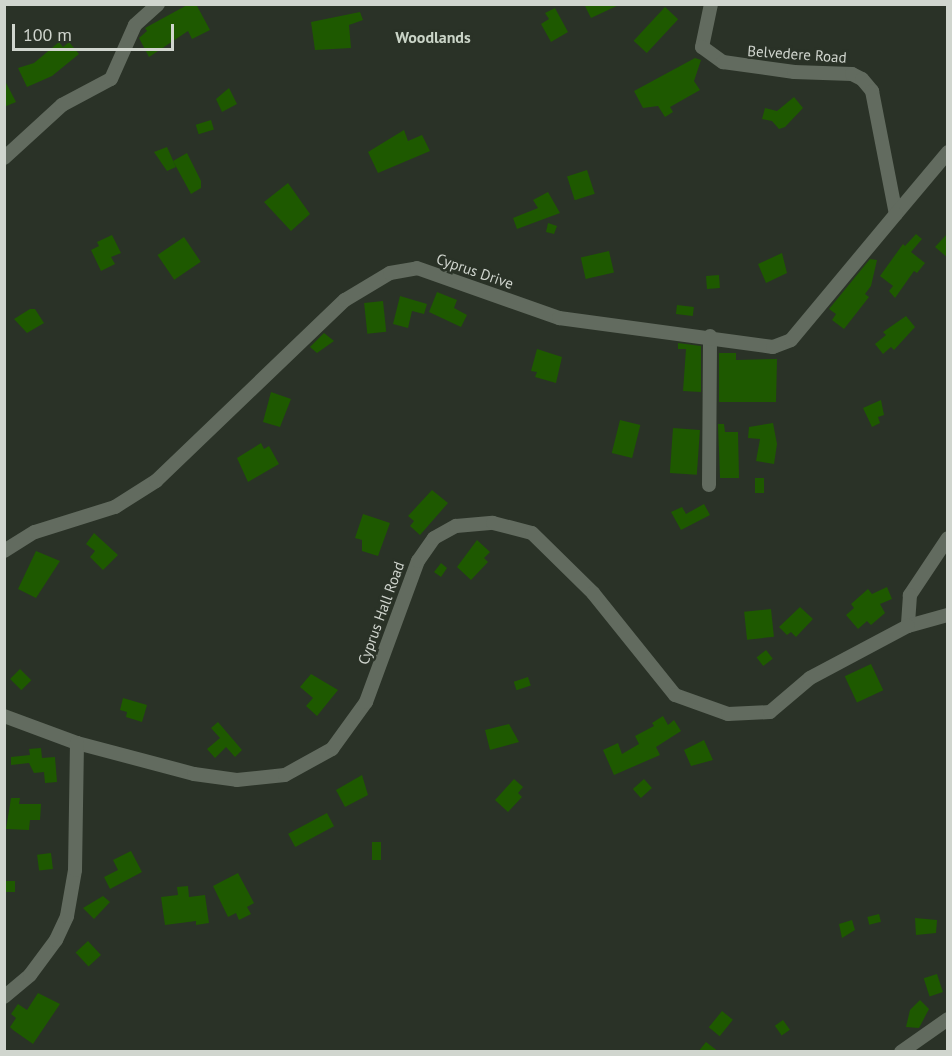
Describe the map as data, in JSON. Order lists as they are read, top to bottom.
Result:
{
  "streets": {
    "street": ["Belvedere Road", "Cyprus Drive", "Cyprus Hall Road"]
  },
  "crossings": [
    ["Belvedere Road", "Cyprus Drive"]
  ],
  "districts": ["Woodlands"],
  "scale_bar": "100 m"
}
